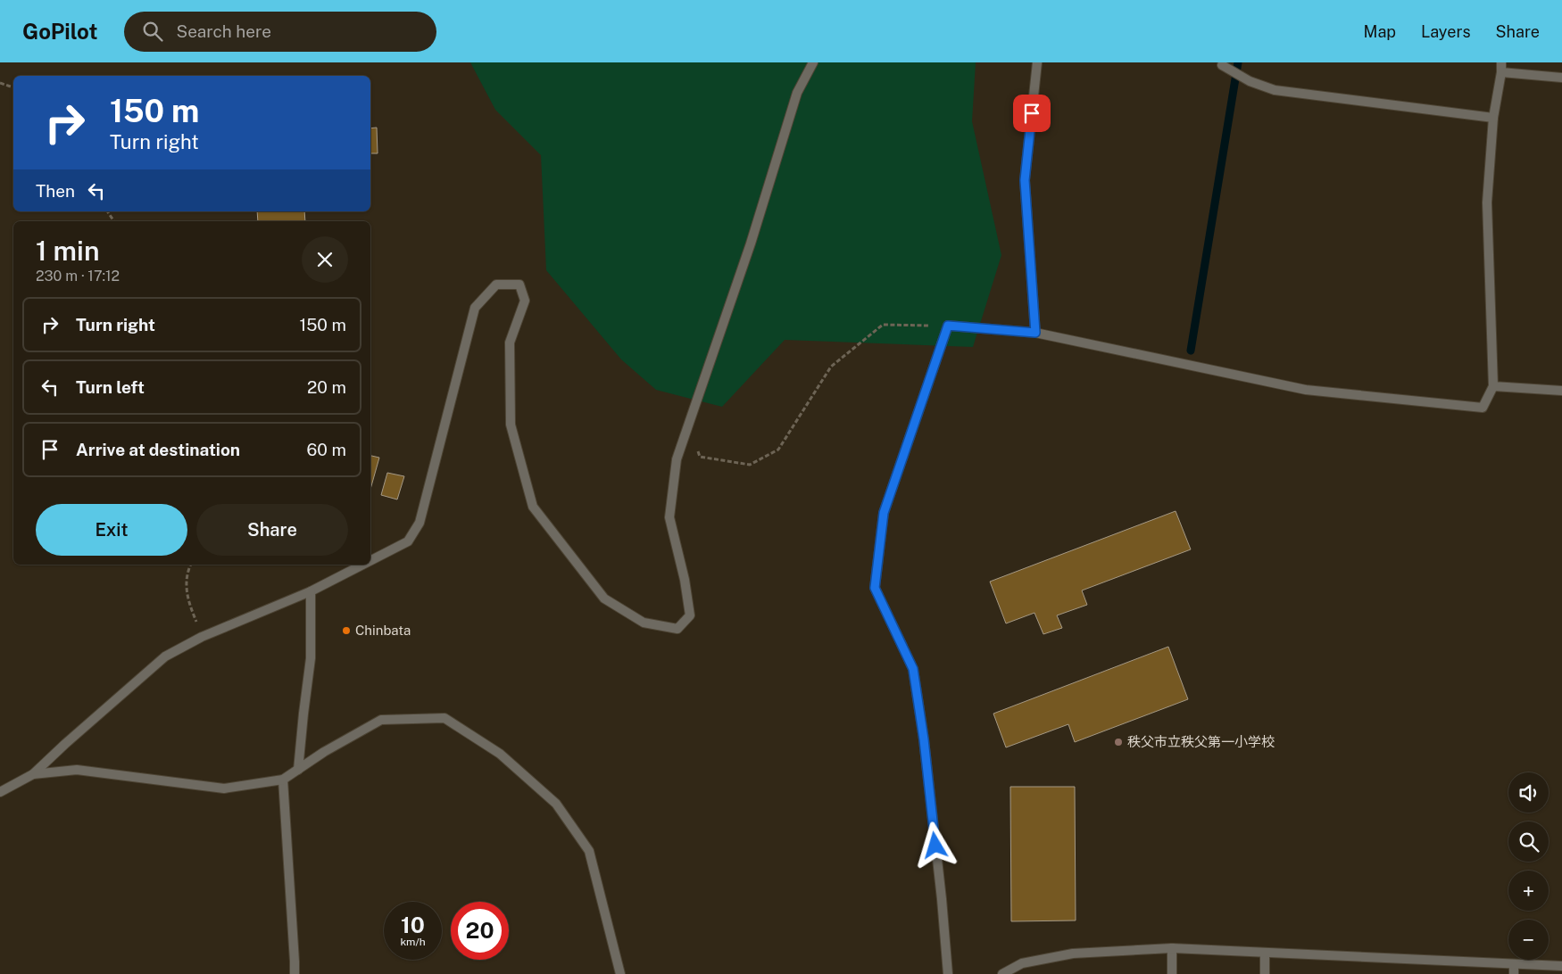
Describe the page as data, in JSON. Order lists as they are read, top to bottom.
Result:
{
  "places": ["Chinbata", "秩父市立秩父第一小学校"],
  "page": {
    "header": "GoPilot",
    "search": "Search here",
    "nav": ["Map", "Layers", "Share"],
    "turn": ["150 m", "Turn right"],
    "then": "Then",
    "heading": ["1 min", "230 m · 17:12"],
    "list": [
      {
        "name": "Turn right",
        "value": "150 m"
      },
      {
        "name": "Turn left",
        "value": "20 m"
      },
      {
        "name": "Arrive at destination",
        "value": "60 m"
      }
    ],
    "buttons": ["Exit", "Share"],
    "map_buttons": ["+", "−"],
    "speed": "10 km/h",
    "limit": "20"
  }
}
